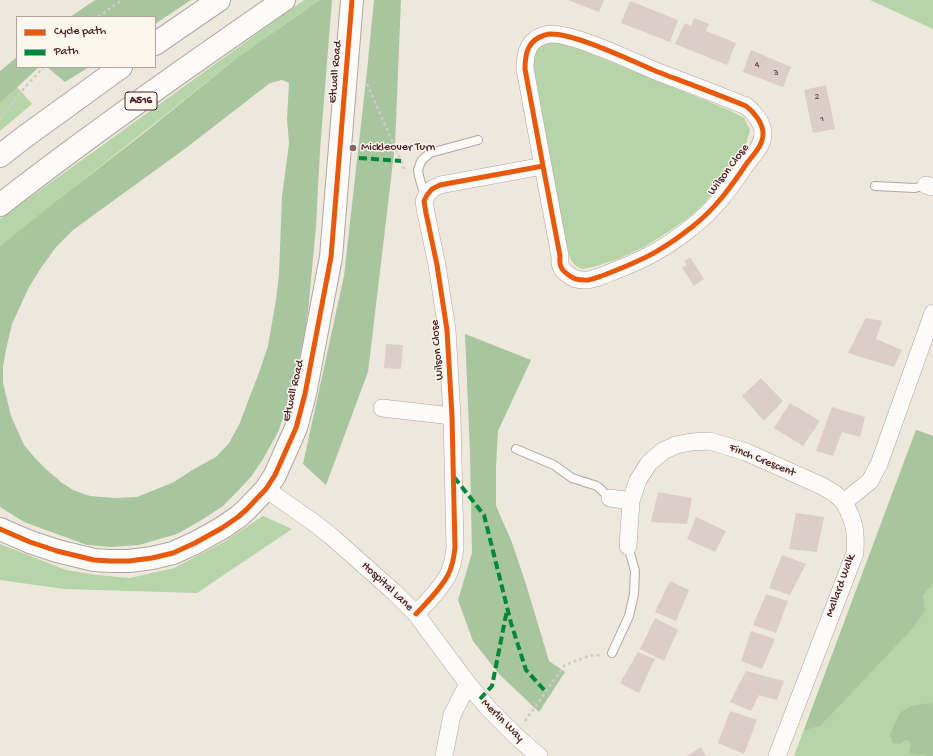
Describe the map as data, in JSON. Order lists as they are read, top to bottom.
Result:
{
  "streets": {
    "main road": ["Etwall Road", "A516"],
    "street": [
      "Wilson Close",
      "Finch Crescent",
      "Mallard Walk",
      "Hospital Lane",
      "Merlin Way"
    ]
  },
  "crossings": [
    ["Etwall Road", "Hospital Lane"],
    ["Wilson Close", "Hospital Lane"],
    ["Finch Crescent", "Mallard Walk"],
    ["Hospital Lane", "Merlin Way"]
  ],
  "places": ["Mickleover Turn"],
  "house_numbers": [
    "4",
    "3",
    "2",
    "1"
  ],
  "legend": ["Cycle path", "Path"]
}
